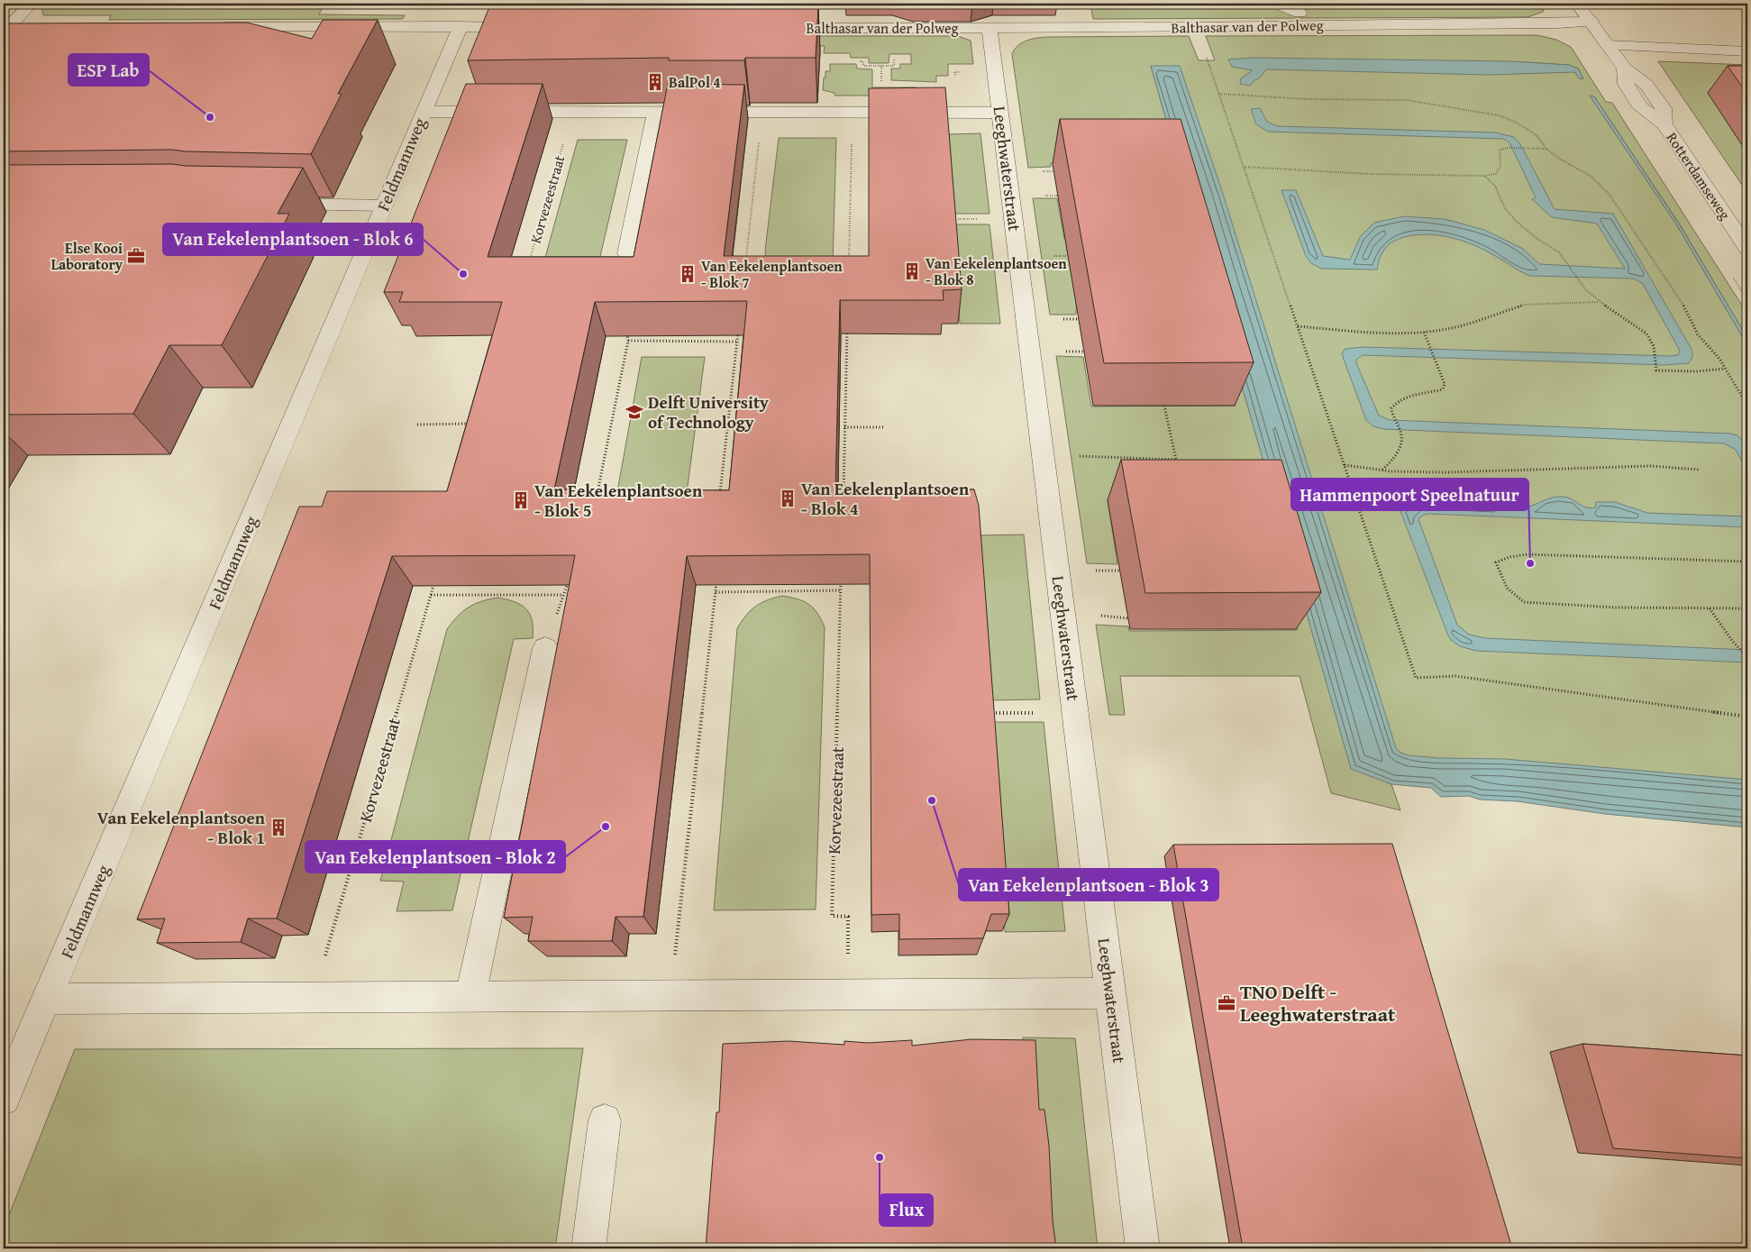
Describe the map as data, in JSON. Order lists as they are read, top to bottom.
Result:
{
  "streets": {
    "street": [
      "Balthasar van der Polweg",
      "Feldmannweg",
      "Leeghwaterstraat",
      "Rotterdamseweg"
    ],
    "path": ["Korvezeestraat"]
  },
  "crossings": [
    ["Balthasar van der Polweg", "Leeghwaterstraat"],
    ["Balthasar van der Polweg", "Rotterdamseweg"]
  ],
  "places": {
    "building": [
      "BalPol 4",
      "Van Eekelenplantsoen - Blok 8",
      "Van Eekelenplantsoen - Blok 7",
      "Van Eekelenplantsoen - Blok 4",
      "Van Eekelenplantsoen - Blok 5",
      "Van Eekelenplantsoen - Blok 1"
    ],
    "other": [
      "ESP Lab",
      "Van Eekelenplantsoen - Blok 6",
      "Hammenpoort Speelnatuur",
      "Van Eekelenplantsoen - Blok 3",
      "Van Eekelenplantsoen - Blok 2",
      "Flux"
    ],
    "office": ["Else Kooi Laboratory", "TNO Delft - Leeghwaterstraat"],
    "school or university": ["Delft University of Technology"]
  }
}
